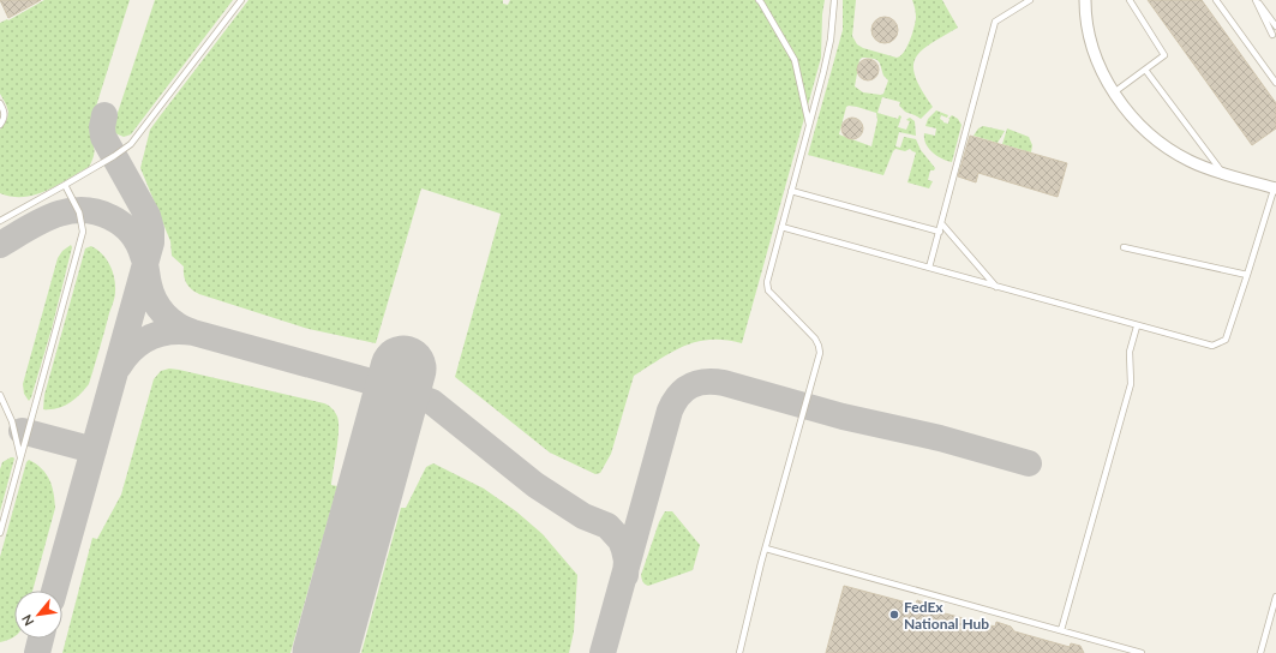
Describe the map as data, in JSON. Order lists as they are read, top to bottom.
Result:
{
  "places": ["FedEx National Hub"],
  "north": "bottom left"
}
